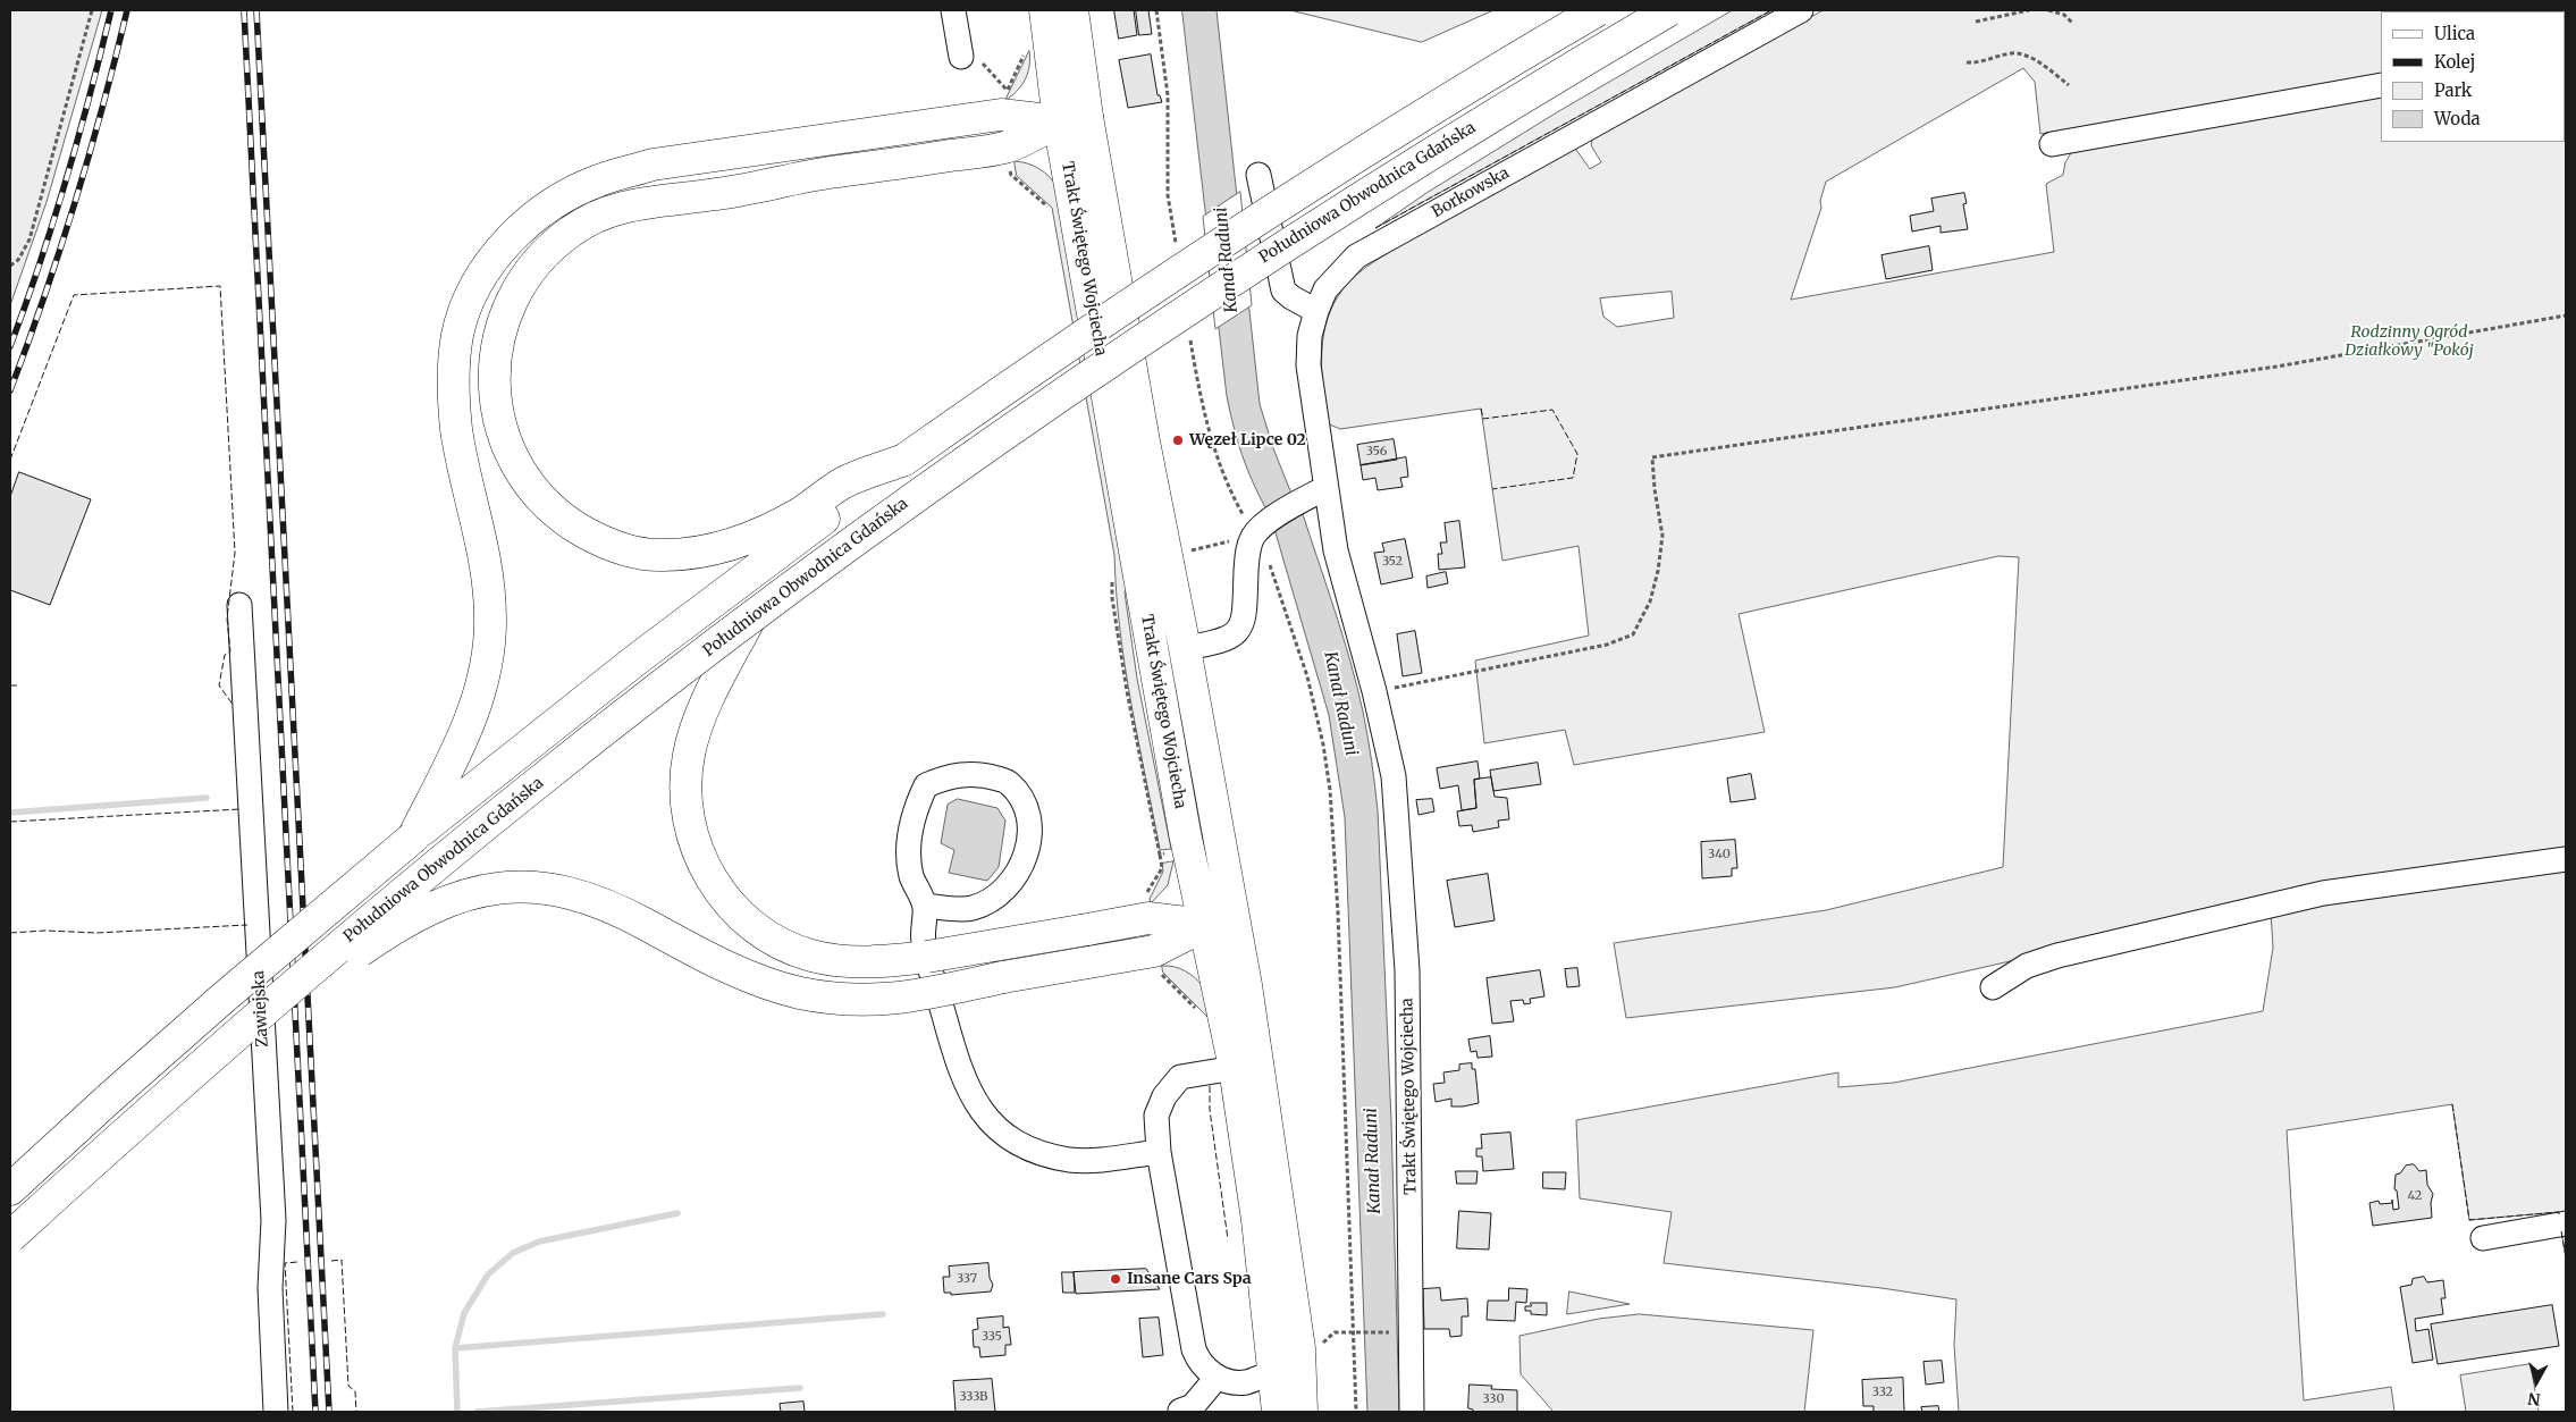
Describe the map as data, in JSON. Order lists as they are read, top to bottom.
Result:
{
  "streets": {
    "main road": ["Południowa Obwodnica Gdańska", "Trakt Świętego Wojciecha"],
    "street": ["Borkowska", "Zawiejska"]
  },
  "crossings": [
    ["Borkowska", "Trakt Świętego Wojciecha"]
  ],
  "water": ["Kanał Raduni"],
  "parks": ["Rodzinny Ogród Działkowy \"Pokój"],
  "places": ["Węzeł Lipce 02", "Insane Cars Spa"],
  "house_numbers": [
    "356",
    "352",
    "340",
    "42",
    "337",
    "335",
    "332",
    "333B",
    "330"
  ],
  "legend": [
    "Ulica",
    "Kolej",
    "Park",
    "Woda"
  ],
  "north": "bottom"
}
